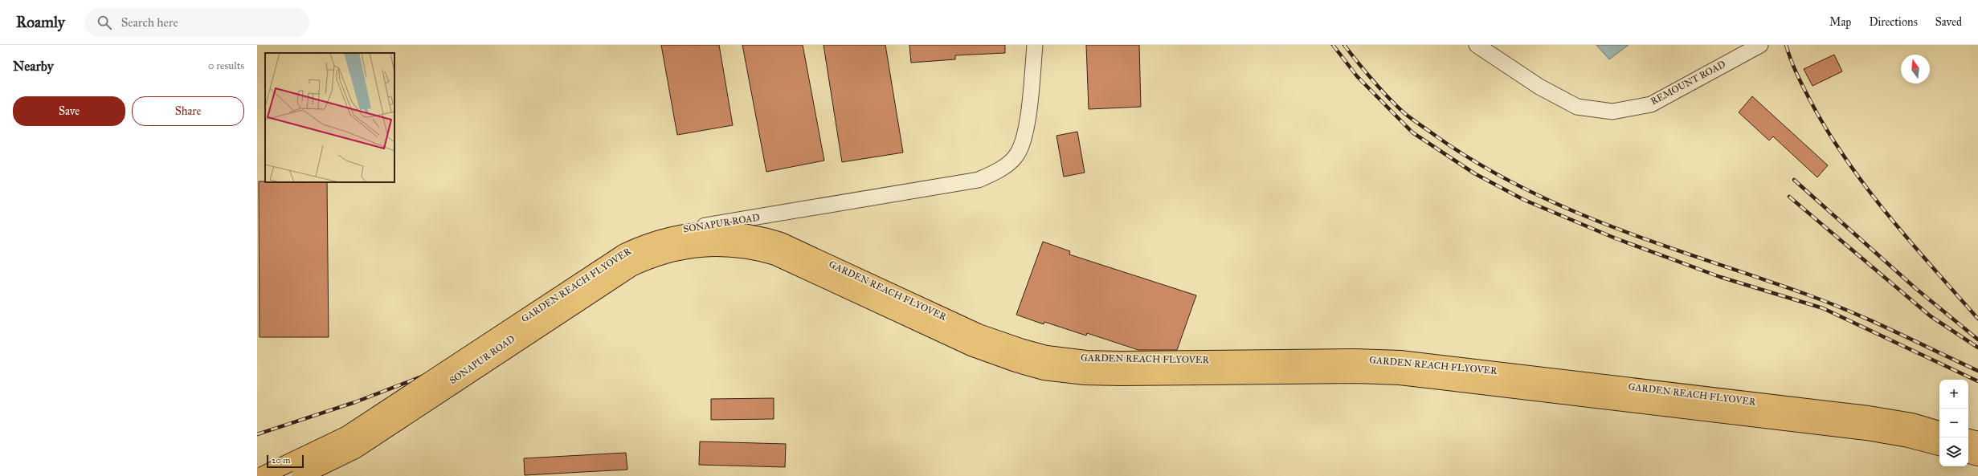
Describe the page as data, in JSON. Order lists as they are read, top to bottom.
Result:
{
  "streets": {
    "main road": ["GARDEN REACH FLYOVER"],
    "street": ["REMOUNT ROAD", "SONAPUR ROAD"]
  },
  "scale_bar": "20 m",
  "north": "top",
  "page": {
    "header": "Roamly",
    "search": "Search here",
    "nav": ["Map", "Directions", "Saved"],
    "heading": ["Nearby", "0 results"],
    "buttons": ["Save", "Share"],
    "map_buttons": ["+", "−"],
    "scale": "20 m"
  }
}
